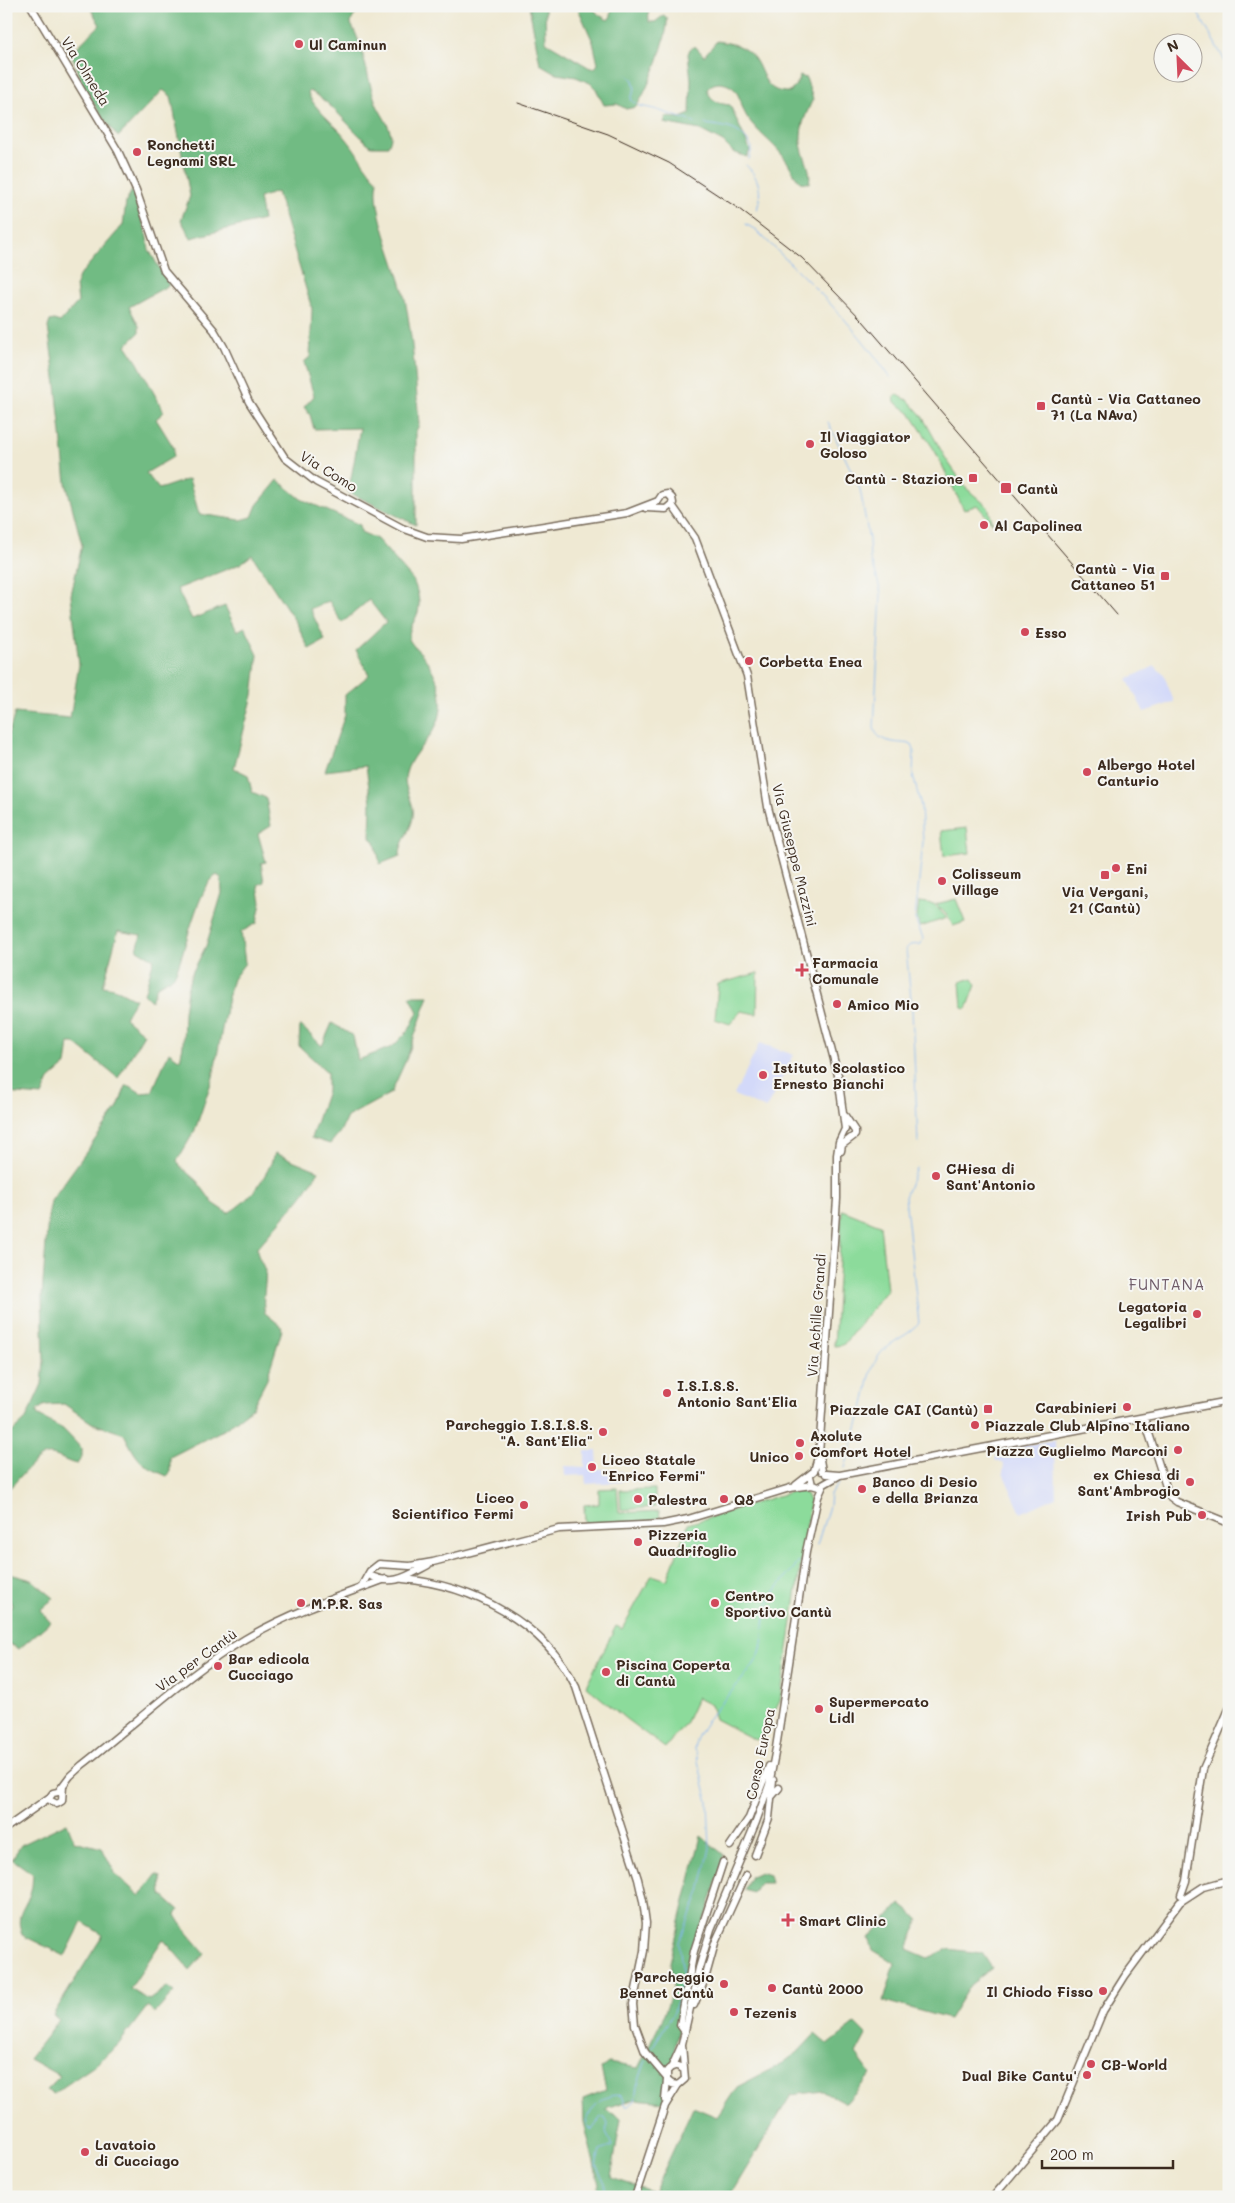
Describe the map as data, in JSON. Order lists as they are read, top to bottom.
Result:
{
  "streets": {
    "main road": [
      "Via Olmeda",
      "Via Como",
      "Via Giuseppe Mazzini",
      "Via Achille Grandi",
      "Via per Cantù",
      "Corso Europa"
    ]
  },
  "crossings": [
    ["Via Olmeda", "Via Como"],
    ["Via Como", "Via Giuseppe Mazzini"],
    ["Via Giuseppe Mazzini", "Via Achille Grandi"],
    ["Via Achille Grandi", "Corso Europa"]
  ],
  "districts": ["FUNTANA"],
  "places": {
    "other": [
      "Ul Caminun",
      "Ronchetti Legnami SRL",
      "Il Viaggiator Goloso",
      "Al Capolinea",
      "Esso",
      "Corbetta Enea",
      "Albergo Hotel Canturio",
      "Eni",
      "Colisseum Village",
      "Amico Mio",
      "Istituto Scolastico Ernesto Bianchi",
      "CHiesa di Sant'Antonio",
      "Legatoria Legalibri",
      "I.S.I.S.S. Antonio Sant'Elia",
      "Carabinieri",
      "Piazzale Club Alpino Italiano",
      "Parcheggio I.S.I.S.S. \"A. Sant'Elia\"",
      "Axolute Comfort Hotel",
      "Piazza Guglielmo Marconi",
      "Unico",
      "Liceo Statale \"Enrico Fermi\"",
      "ex Chiesa di Sant'Ambrogio",
      "Banco di Desio e della Brianza",
      "Palestra",
      "Q8",
      "Liceo Scientifico Fermi",
      "Irish Pub",
      "Pizzeria Quadrifoglio",
      "M.P.R. Sas",
      "Centro Sportivo Cantù",
      "Bar edicola Cucciago",
      "Piscina Coperta di Cantù",
      "Supermercato Lidl",
      "Parcheggio Bennet Cantù",
      "Cantù 2000",
      "Il Chiodo Fisso",
      "Tezenis",
      "CB-World",
      "Dual Bike Cantu'",
      "Lavatoio di Cucciago"
    ],
    "transit": [
      "Cantù - Via Cattaneo 71 (La NAva)",
      "Cantù - Stazione",
      "Cantù",
      "Cantù - Via Cattaneo 51",
      "Via Vergani, 21 (Cantù)",
      "Piazzale CAI (Cantù)"
    ],
    "health": ["Farmacia Comunale", "Smart Clinic"]
  },
  "scale_bar": "200 m",
  "north": "top left"
}
